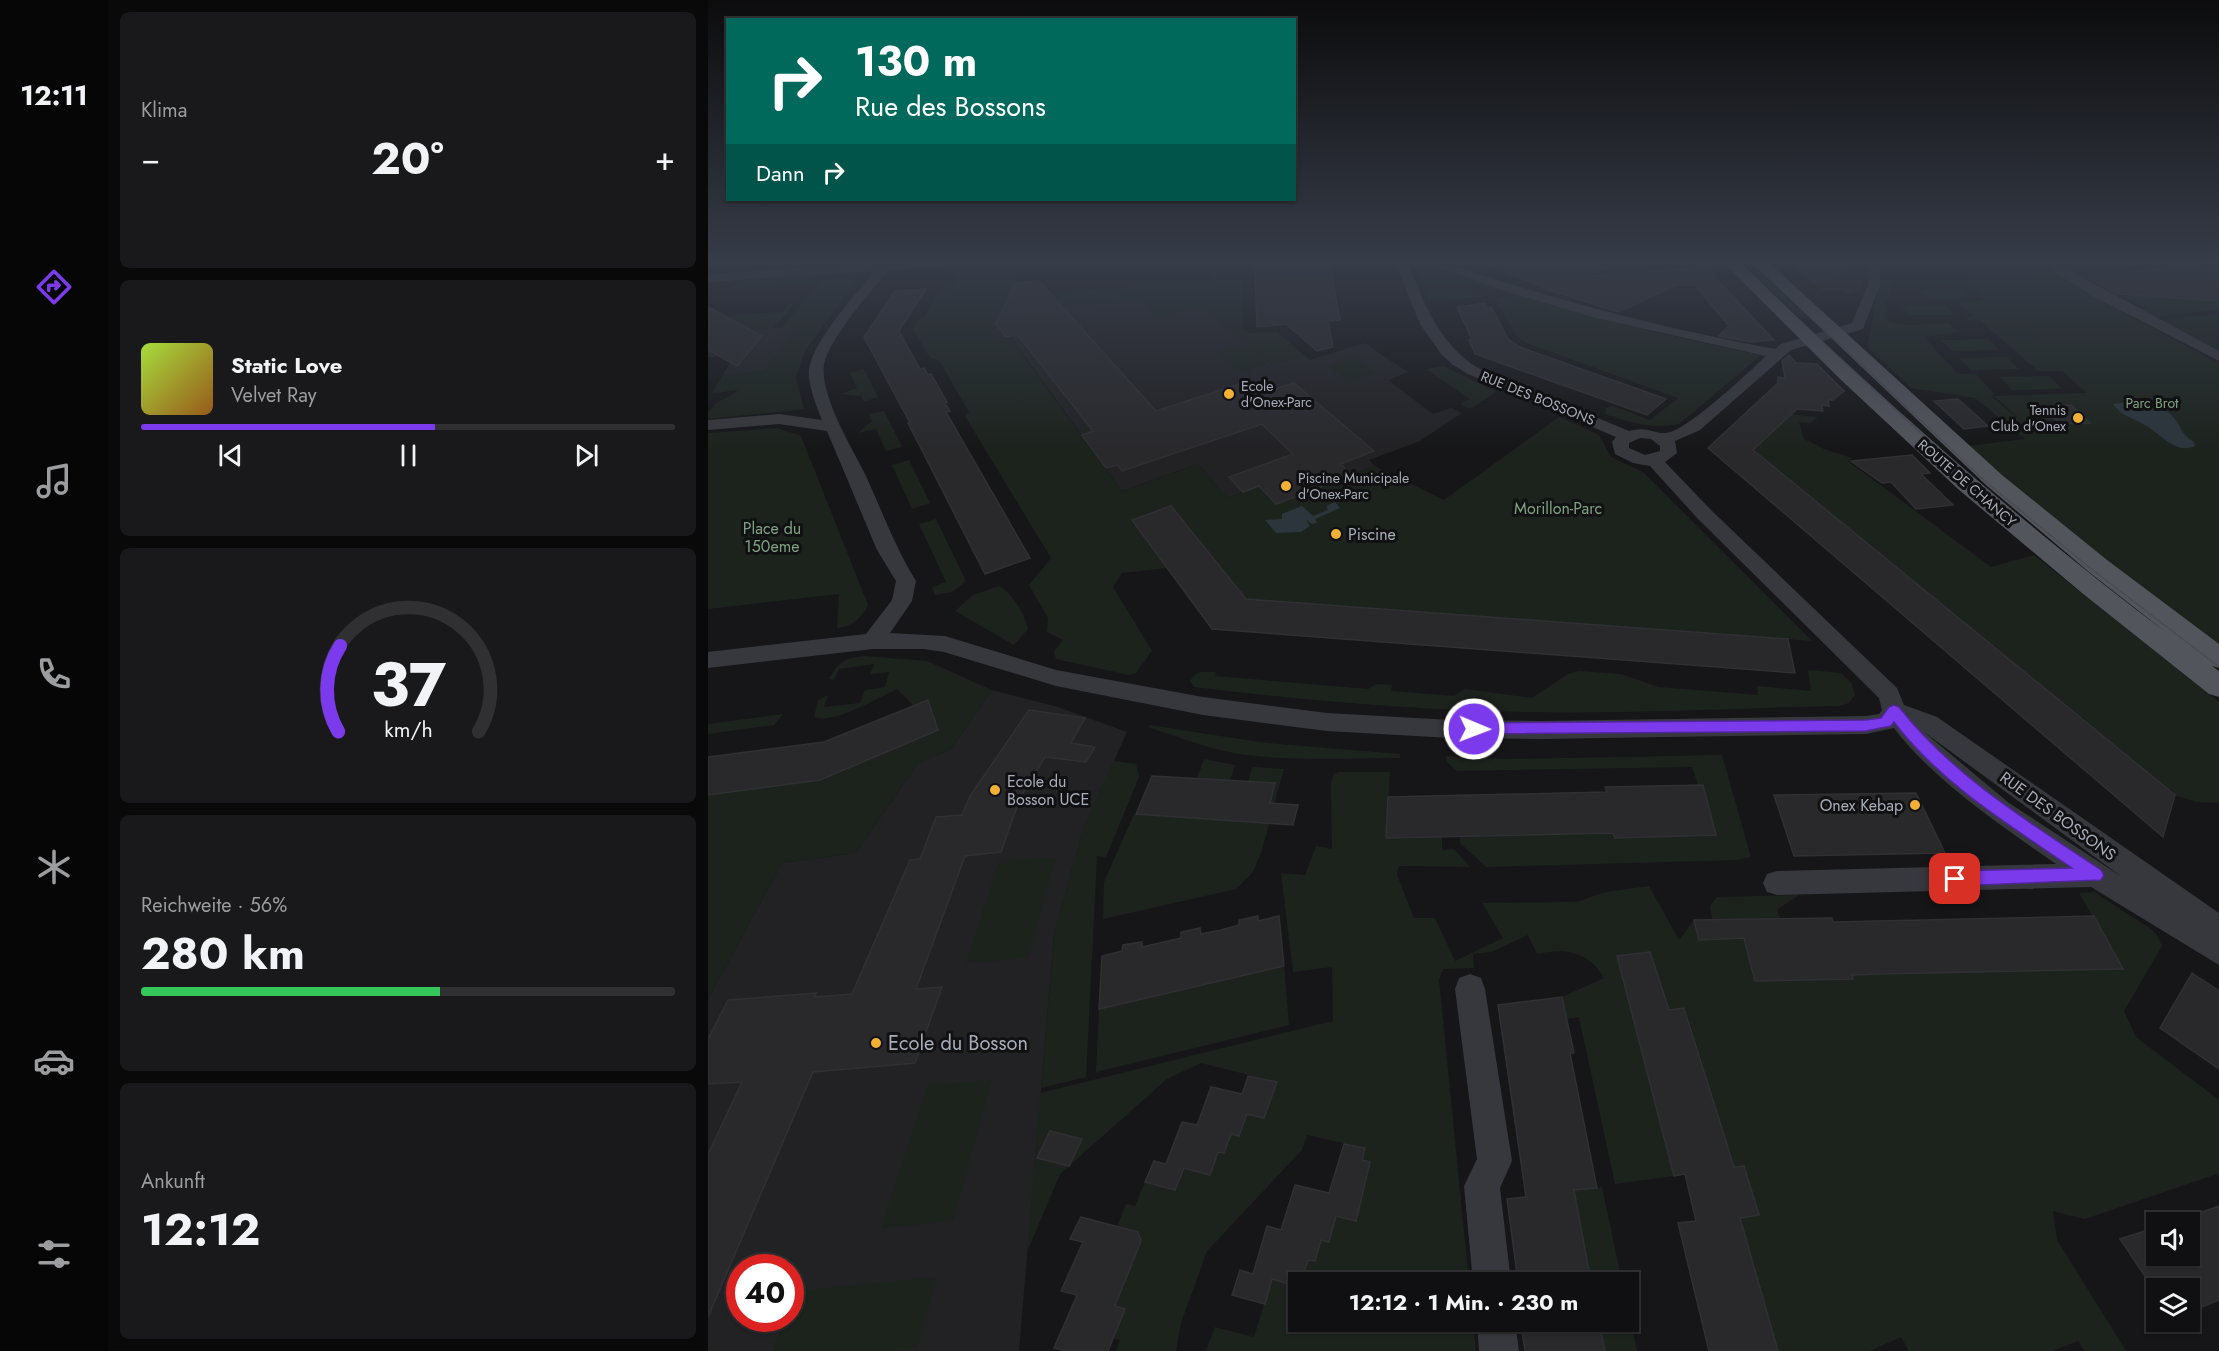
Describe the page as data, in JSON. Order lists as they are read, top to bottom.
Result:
{
  "streets": {
    "main road": ["ROUTE DE CHANCY"],
    "street": ["RUE DES BOSSONS"]
  },
  "parks": ["Parc Brot", "Morillon-Parc", "Place du 150eme"],
  "places": [
    "Ecole d'Onex-Parc",
    "Tennis Club d'Onex",
    "Piscine Municipale d’Onex-Parc",
    "Piscine",
    "Ecole du Bosson UCE",
    "Onex Kebap",
    "Ecole du Bosson"
  ],
  "page": {
    "tabs": "12:11",
    "tile": [
      "Klima",
      ["Reichweite · 56%", "280 km"],
      ["Ankunft", "12:12"]
    ],
    "turn": ["130 m", "Rue des Bossons"],
    "heat": ["−", "20°", "+"],
    "then": "Dann",
    "song": ["Static Love", "Velvet Ray"],
    "limit": "40",
    "trip": "12:12 · 1 Min. · 230 m",
    "gauge": ["37", "km/h"]
  }
}
